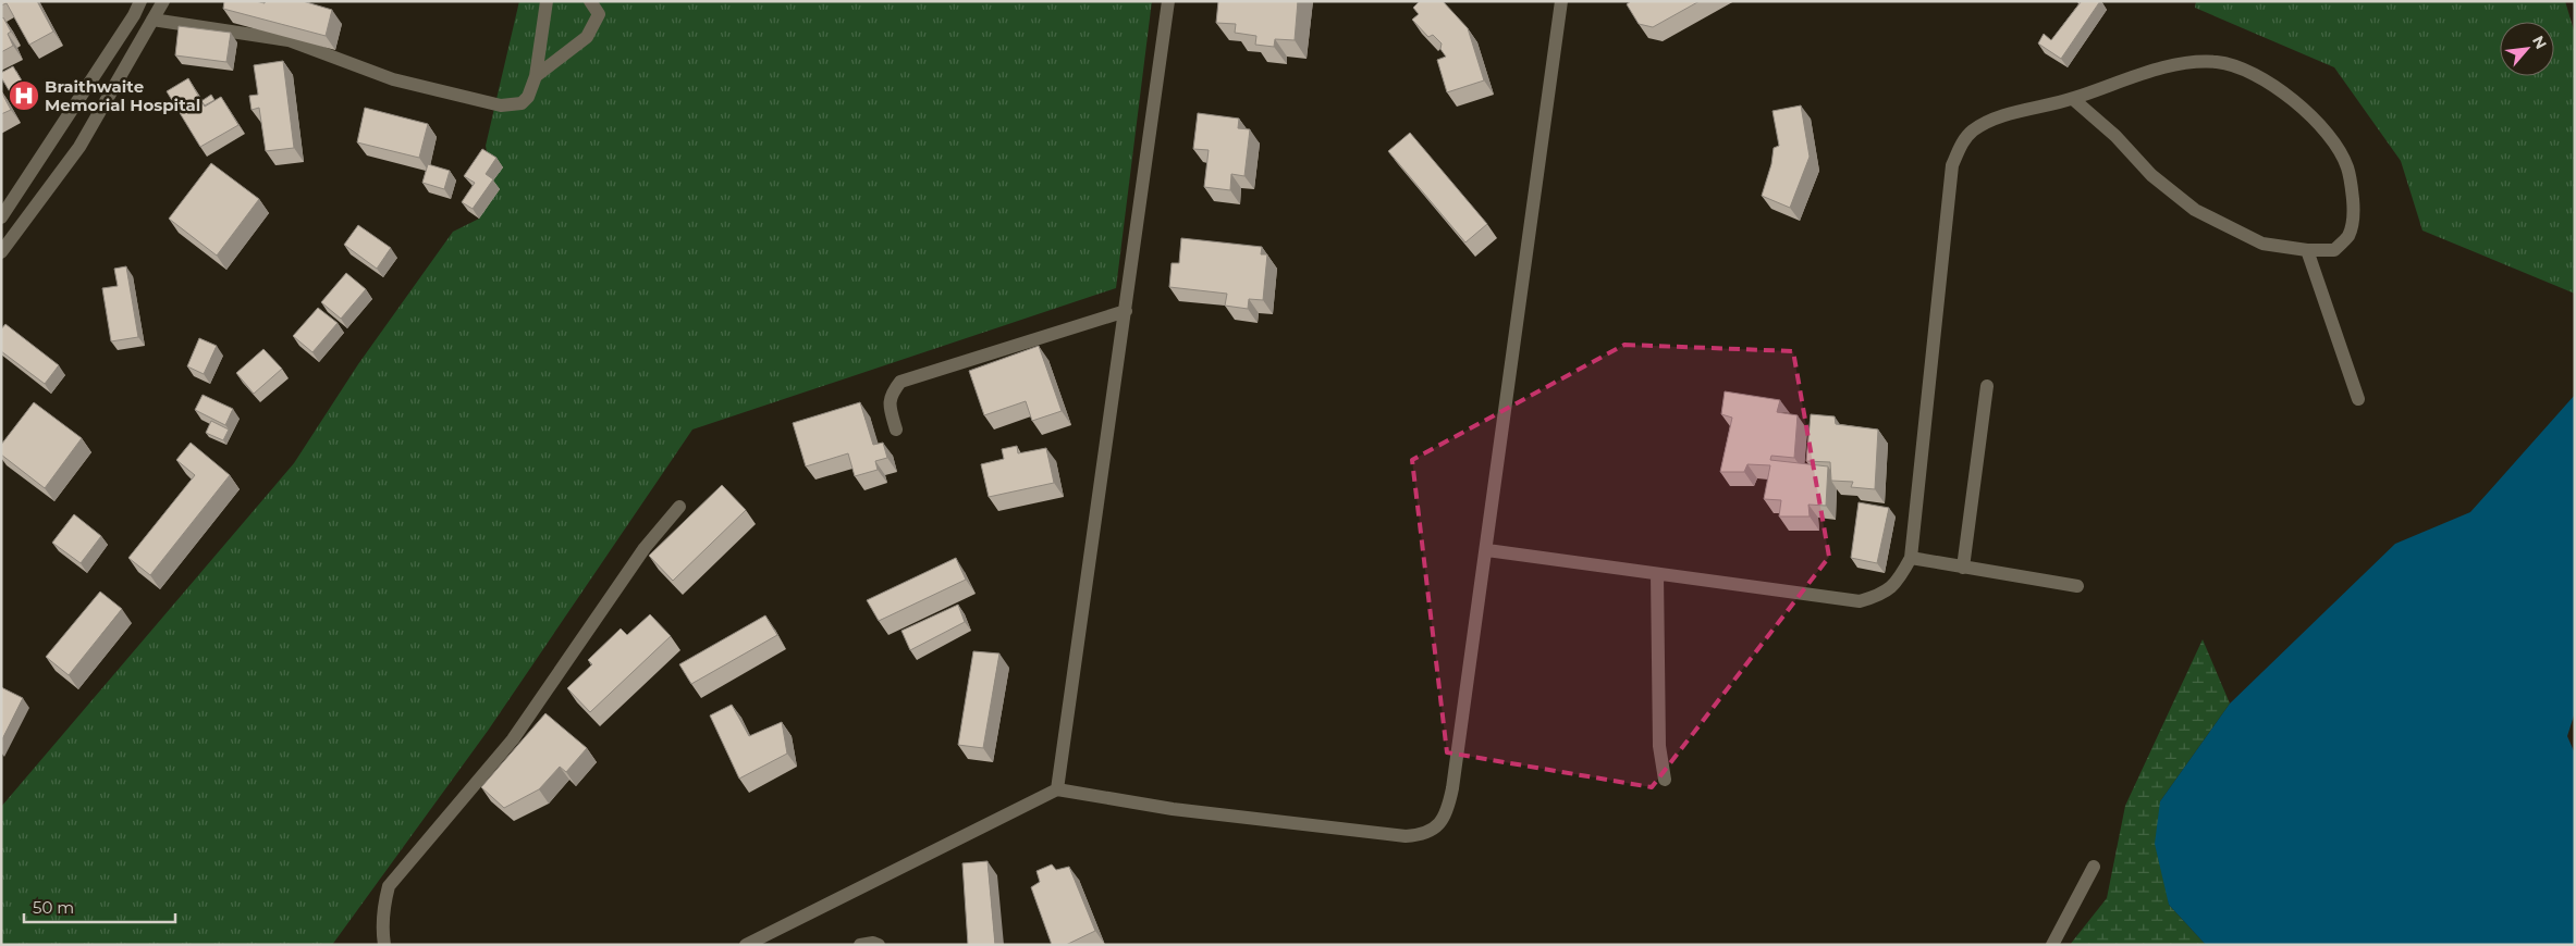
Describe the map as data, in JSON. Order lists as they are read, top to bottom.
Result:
{
  "places": {
    "hospital": ["Braithwaite Memorial Hospital"]
  },
  "scale_bar": "50 m",
  "north": "top right"
}
